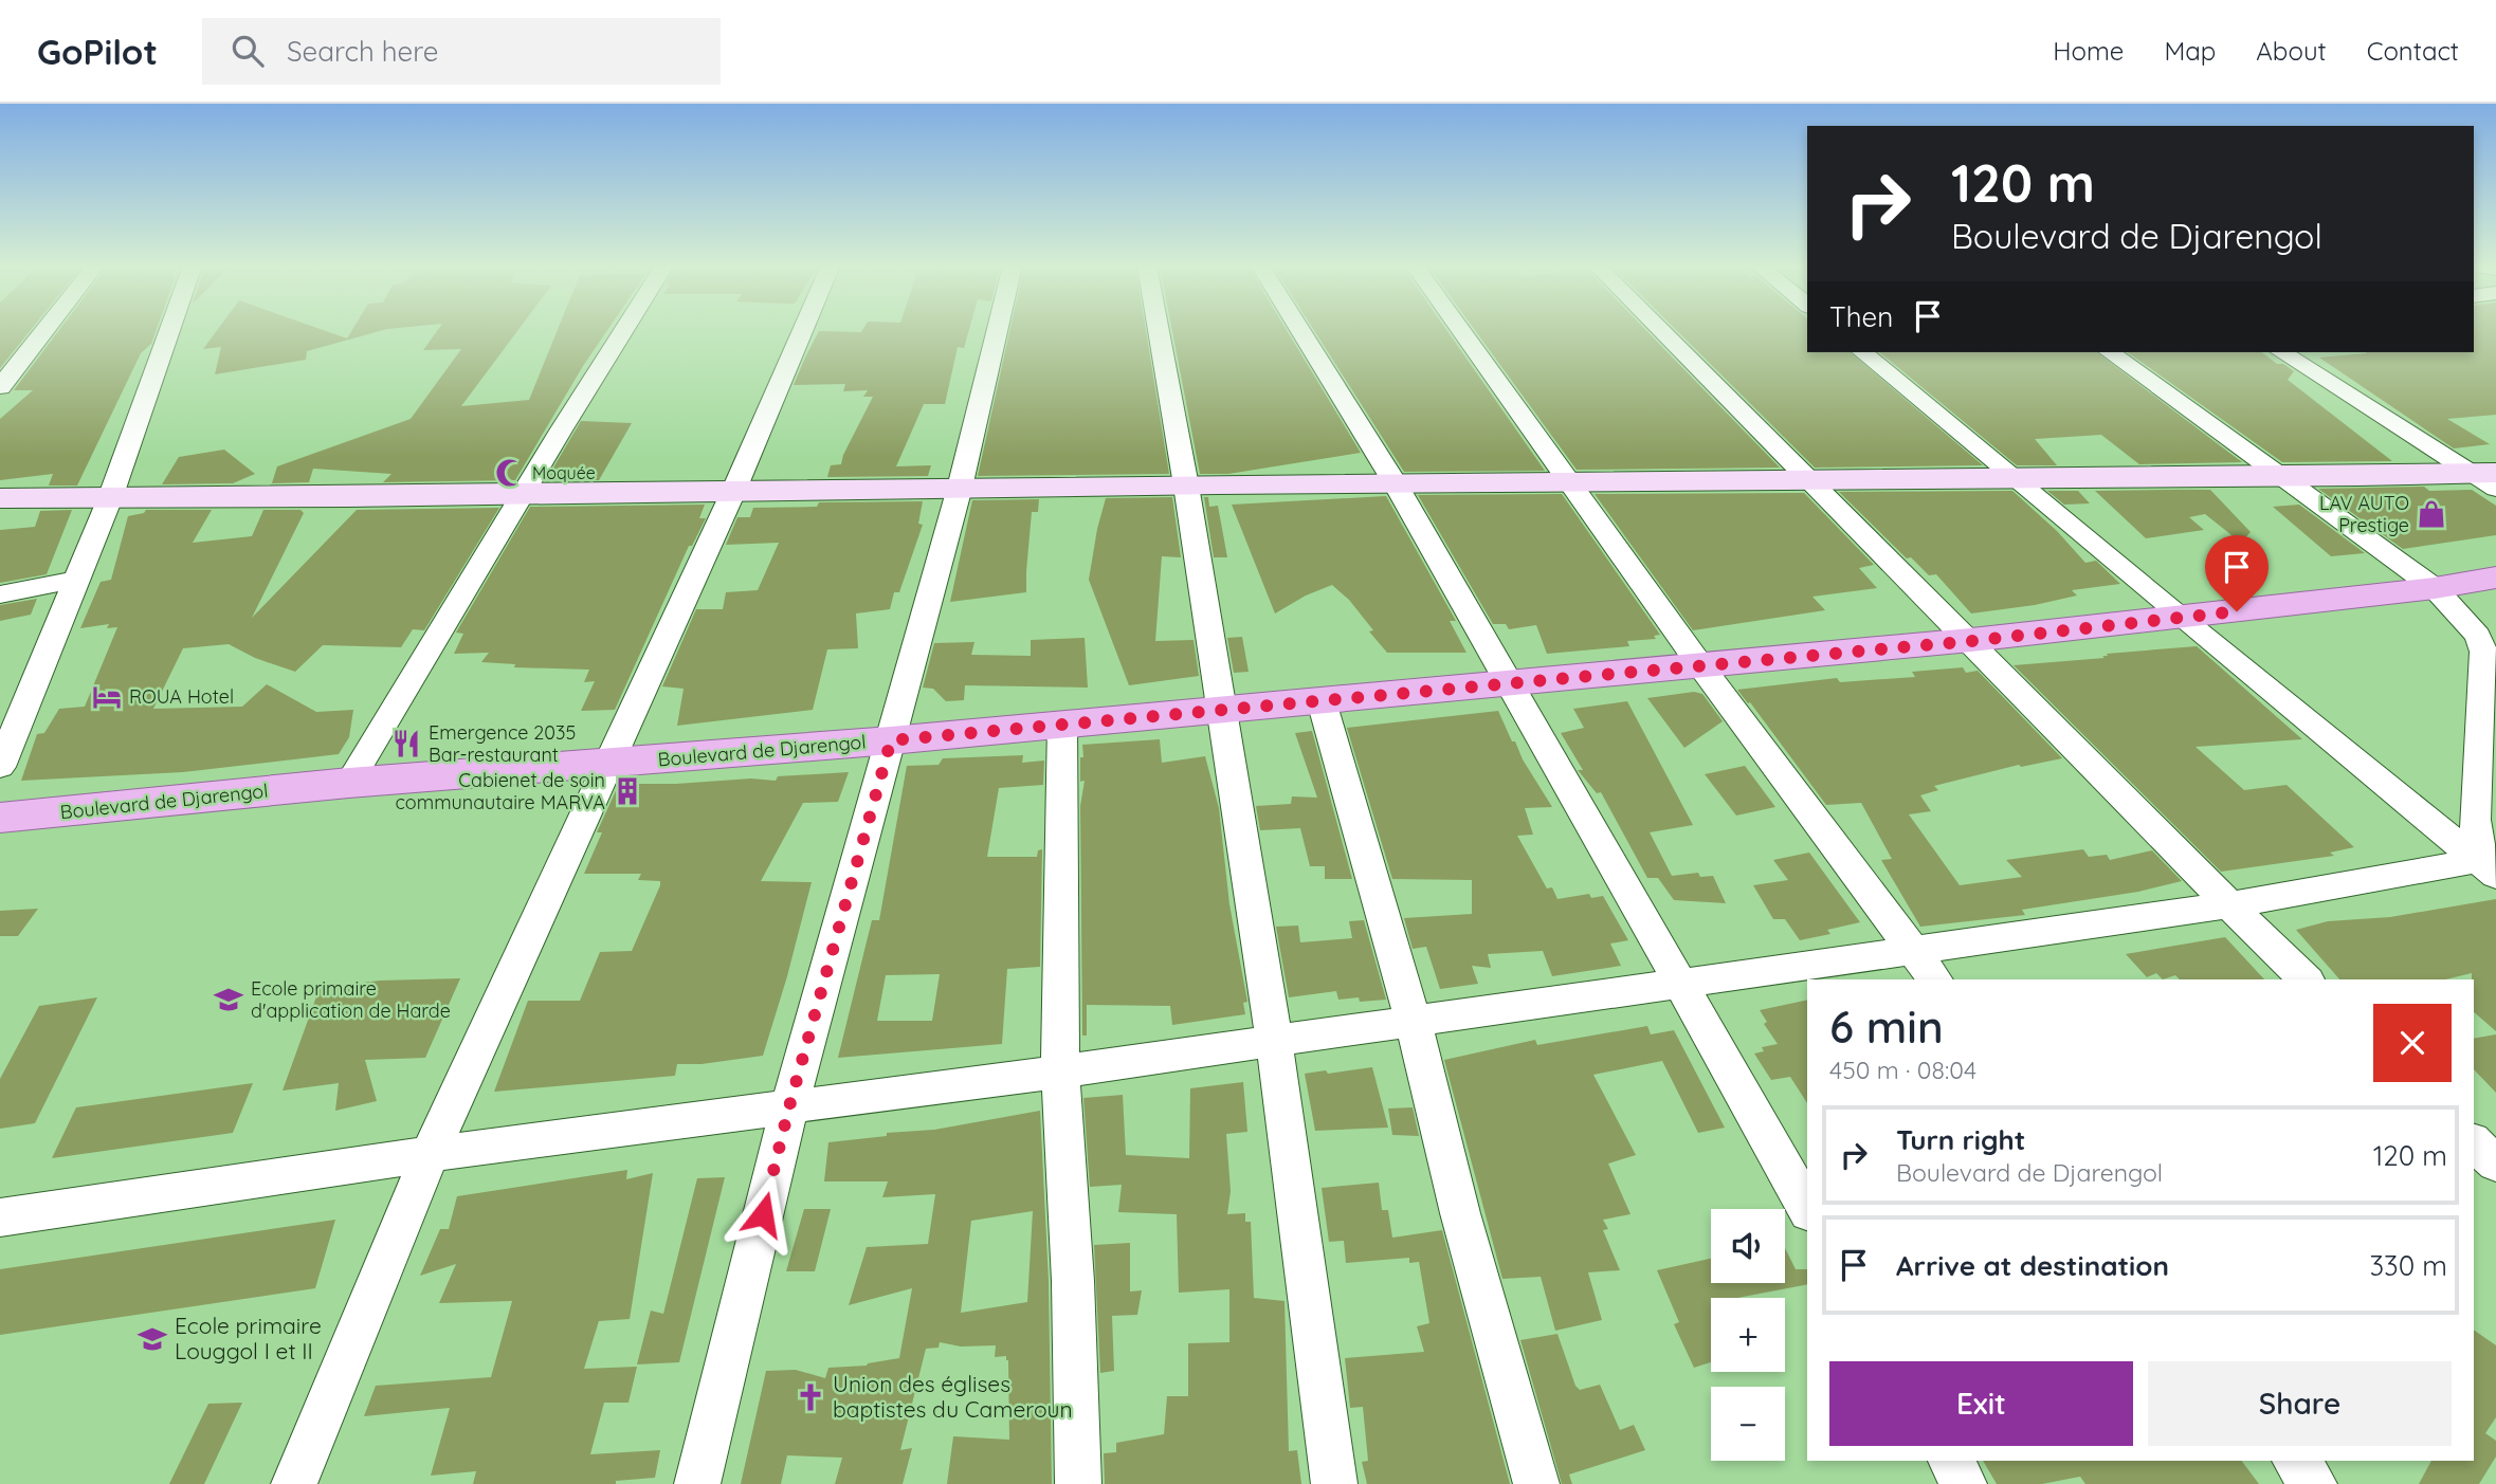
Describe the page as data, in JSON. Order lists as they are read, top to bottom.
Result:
{
  "streets": {
    "main road": ["Boulevard de Djarengol"]
  },
  "places": {
    "mosque": ["Moquée"],
    "shop": ["LAV AUTO Prestige"],
    "hotel": ["ROUA Hotel"],
    "restaurant": ["Emergence 2035 Bar-restaurant"],
    "building": ["Cabienet de soin communautaire MARVA"],
    "school or university": ["Ecole primaire d'application de Harde", "Ecole primaire Louggol I et II"],
    "church": ["Union des églises baptistes du Cameroun"]
  },
  "page": {
    "header": "GoPilot",
    "search": "Search here",
    "nav": [
      "Home",
      "Map",
      "About",
      "Contact"
    ],
    "turn": ["120 m", "Boulevard de Djarengol"],
    "then": "Then",
    "heading": ["6 min", "450 m · 08:04"],
    "list": [
      {
        "name": "Turn right",
        "note": "Boulevard de Djarengol",
        "value": "120 m"
      },
      {
        "name": "Arrive at destination",
        "value": "330 m"
      }
    ],
    "map_buttons": ["+", "−"],
    "buttons": ["Exit", "Share"]
  }
}
